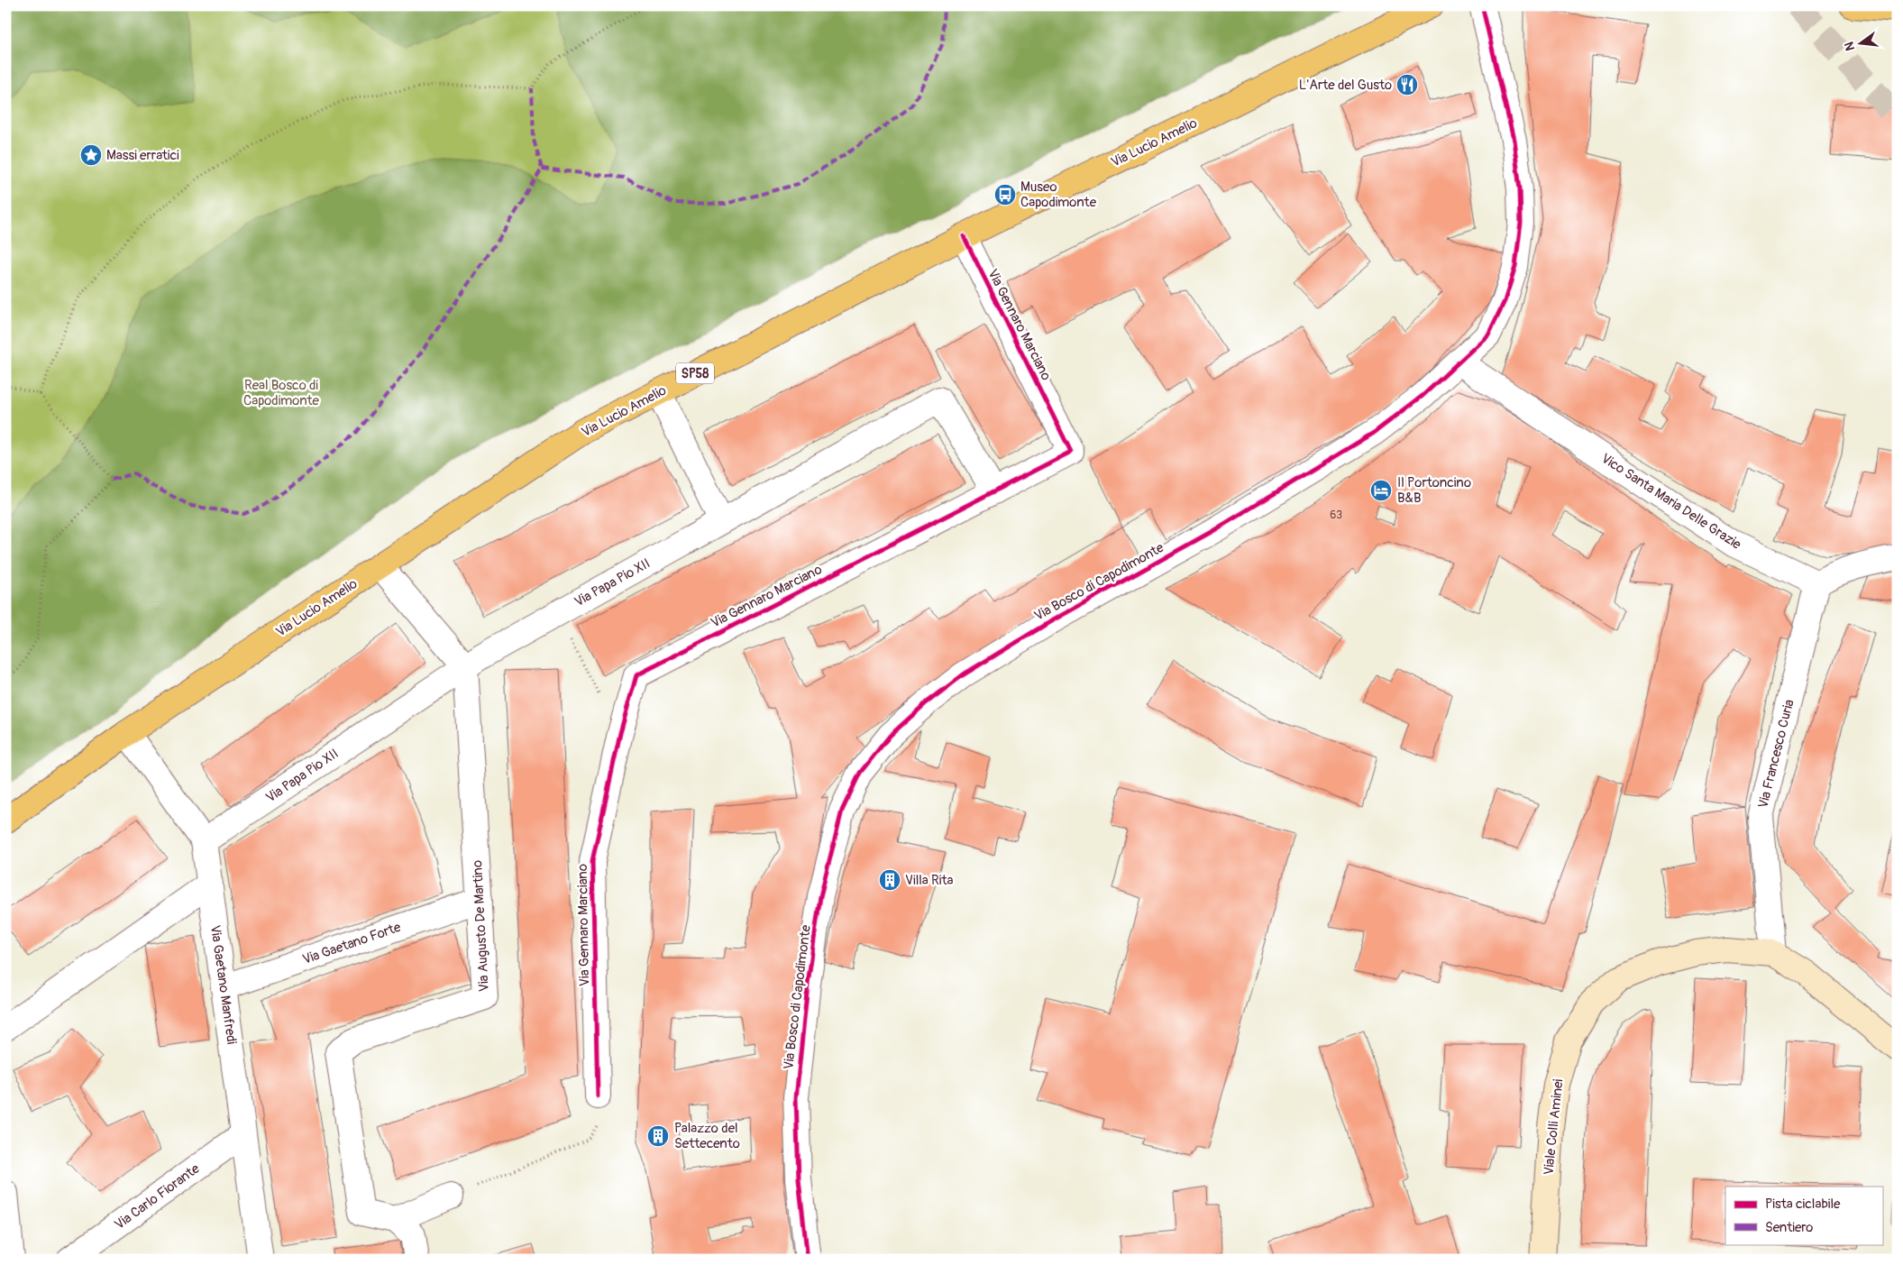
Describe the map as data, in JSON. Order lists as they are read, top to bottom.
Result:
{
  "streets": {
    "main road": ["Via Lucio Amelio", "SP58", "Viale Colli Aminei"],
    "street": [
      "Via Gennaro Marciano",
      "Vico Santa Maria Delle Grazie",
      "Via Bosco di Capodimonte",
      "Via Papa Pio XII",
      "Via Francesco Curia",
      "Via Augusto De Martino",
      "Via Gaetano Forte",
      "Via Gaetano Manfredi",
      "Via Carlo Fiorante"
    ]
  },
  "crossings": [
    ["Via Lucio Amelio", "Via Gennaro Marciano"],
    ["Via Lucio Amelio", "Via Gaetano Manfredi"],
    ["Via Gennaro Marciano", "Via Papa Pio XII"],
    ["Vico Santa Maria Delle Grazie", "Via Bosco di Capodimonte"],
    ["Vico Santa Maria Delle Grazie", "Via Francesco Curia"],
    ["Via Papa Pio XII", "Via Augusto De Martino"],
    ["Via Papa Pio XII", "Via Gaetano Manfredi"],
    ["Via Francesco Curia", "Viale Colli Aminei"],
    ["Via Augusto De Martino", "Via Gaetano Forte"],
    ["Via Gaetano Forte", "Via Gaetano Manfredi"],
    ["Via Gaetano Manfredi", "Via Carlo Fiorante"]
  ],
  "parks": ["Real Bosco di Capodimonte"],
  "places": {
    "restaurant": ["L'Arte del Gusto"],
    "place": ["Massi erratici"],
    "bus stop": ["Museo Capodimonte"],
    "hotel": ["Il Portoncino B&B"],
    "building": ["Villa Rita", "Palazzo del Settecento"]
  },
  "house_numbers": ["63"],
  "legend": ["Pista ciclabile", "Sentiero"],
  "north": "left"
}
